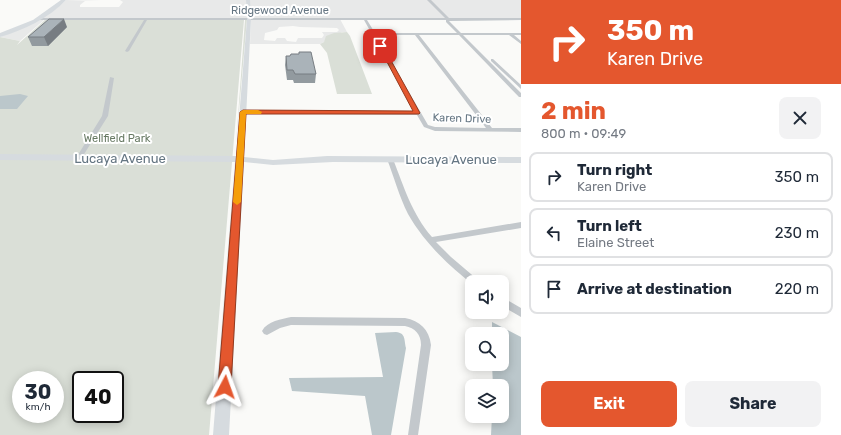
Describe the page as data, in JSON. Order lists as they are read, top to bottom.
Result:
{
  "streets": {
    "street": ["Ridgewood Avenue", "Karen Drive", "Lucaya Avenue"]
  },
  "parks": ["Wellfield Park"],
  "page": {
    "turn": ["350 m", "Karen Drive"],
    "heading": ["2 min", "800 m · 09:49"],
    "list": [
      {
        "name": "Turn right",
        "note": "Karen Drive",
        "value": "350 m"
      },
      {
        "name": "Turn left",
        "note": "Elaine Street",
        "value": "230 m"
      },
      {
        "name": "Arrive at destination",
        "value": "220 m"
      }
    ],
    "speed": "30 km/h",
    "limit": "40",
    "buttons": ["Exit", "Share"]
  }
}
